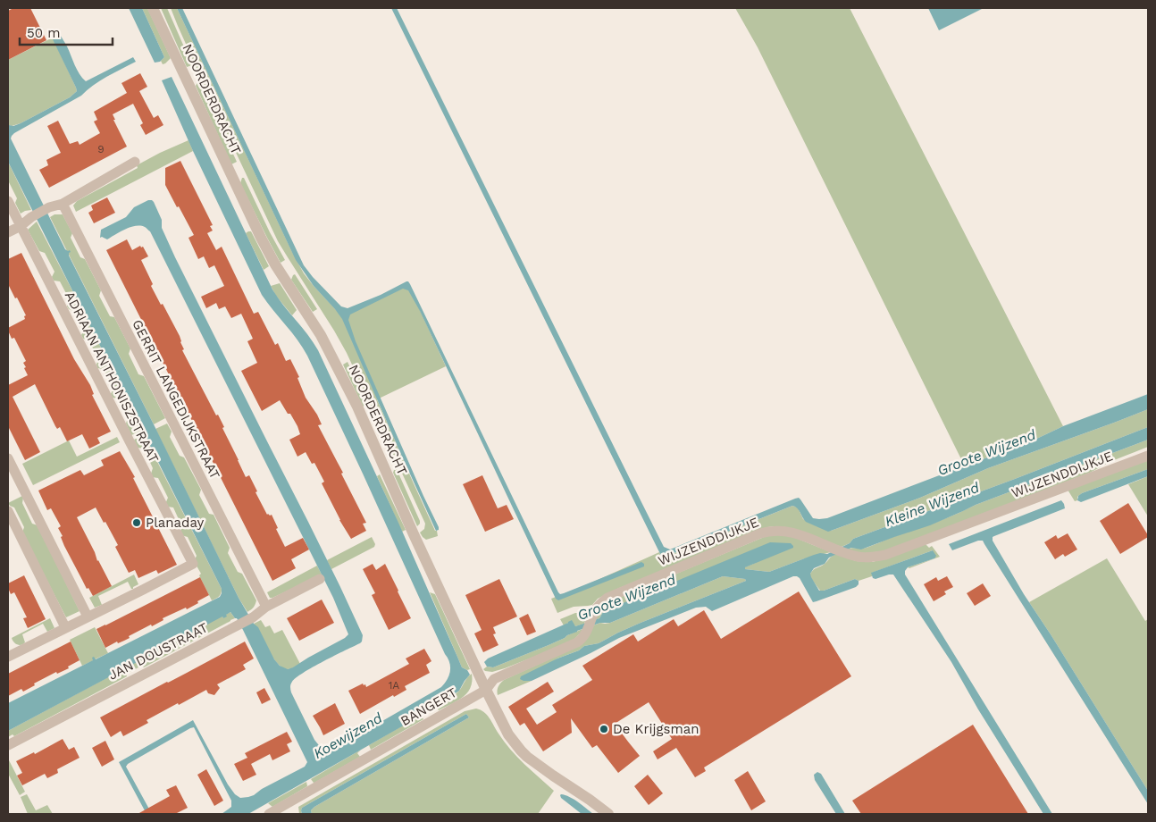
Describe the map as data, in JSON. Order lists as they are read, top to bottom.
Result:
{
  "streets": {
    "street": [
      "NOORDERDRACHT",
      "ADRIAAN ANTHONISZSTRAAT",
      "GERRIT LANGEDIJKSTRAAT",
      "WIJZENDDIJKJE",
      "JAN DOUSTRAAT",
      "BANGERT"
    ]
  },
  "crossings": [
    ["NOORDERDRACHT", "WIJZENDDIJKJE"],
    ["NOORDERDRACHT", "BANGERT"],
    ["GERRIT LANGEDIJKSTRAAT", "JAN DOUSTRAAT"],
    ["WIJZENDDIJKJE", "BANGERT"]
  ],
  "water": ["Groote Wijzend", "Kleine Wijzend", "Koewijzend"],
  "places": ["Planaday", "De Krijgsman"],
  "house_numbers": ["9", "1A"],
  "scale_bar": "50 m"
}
